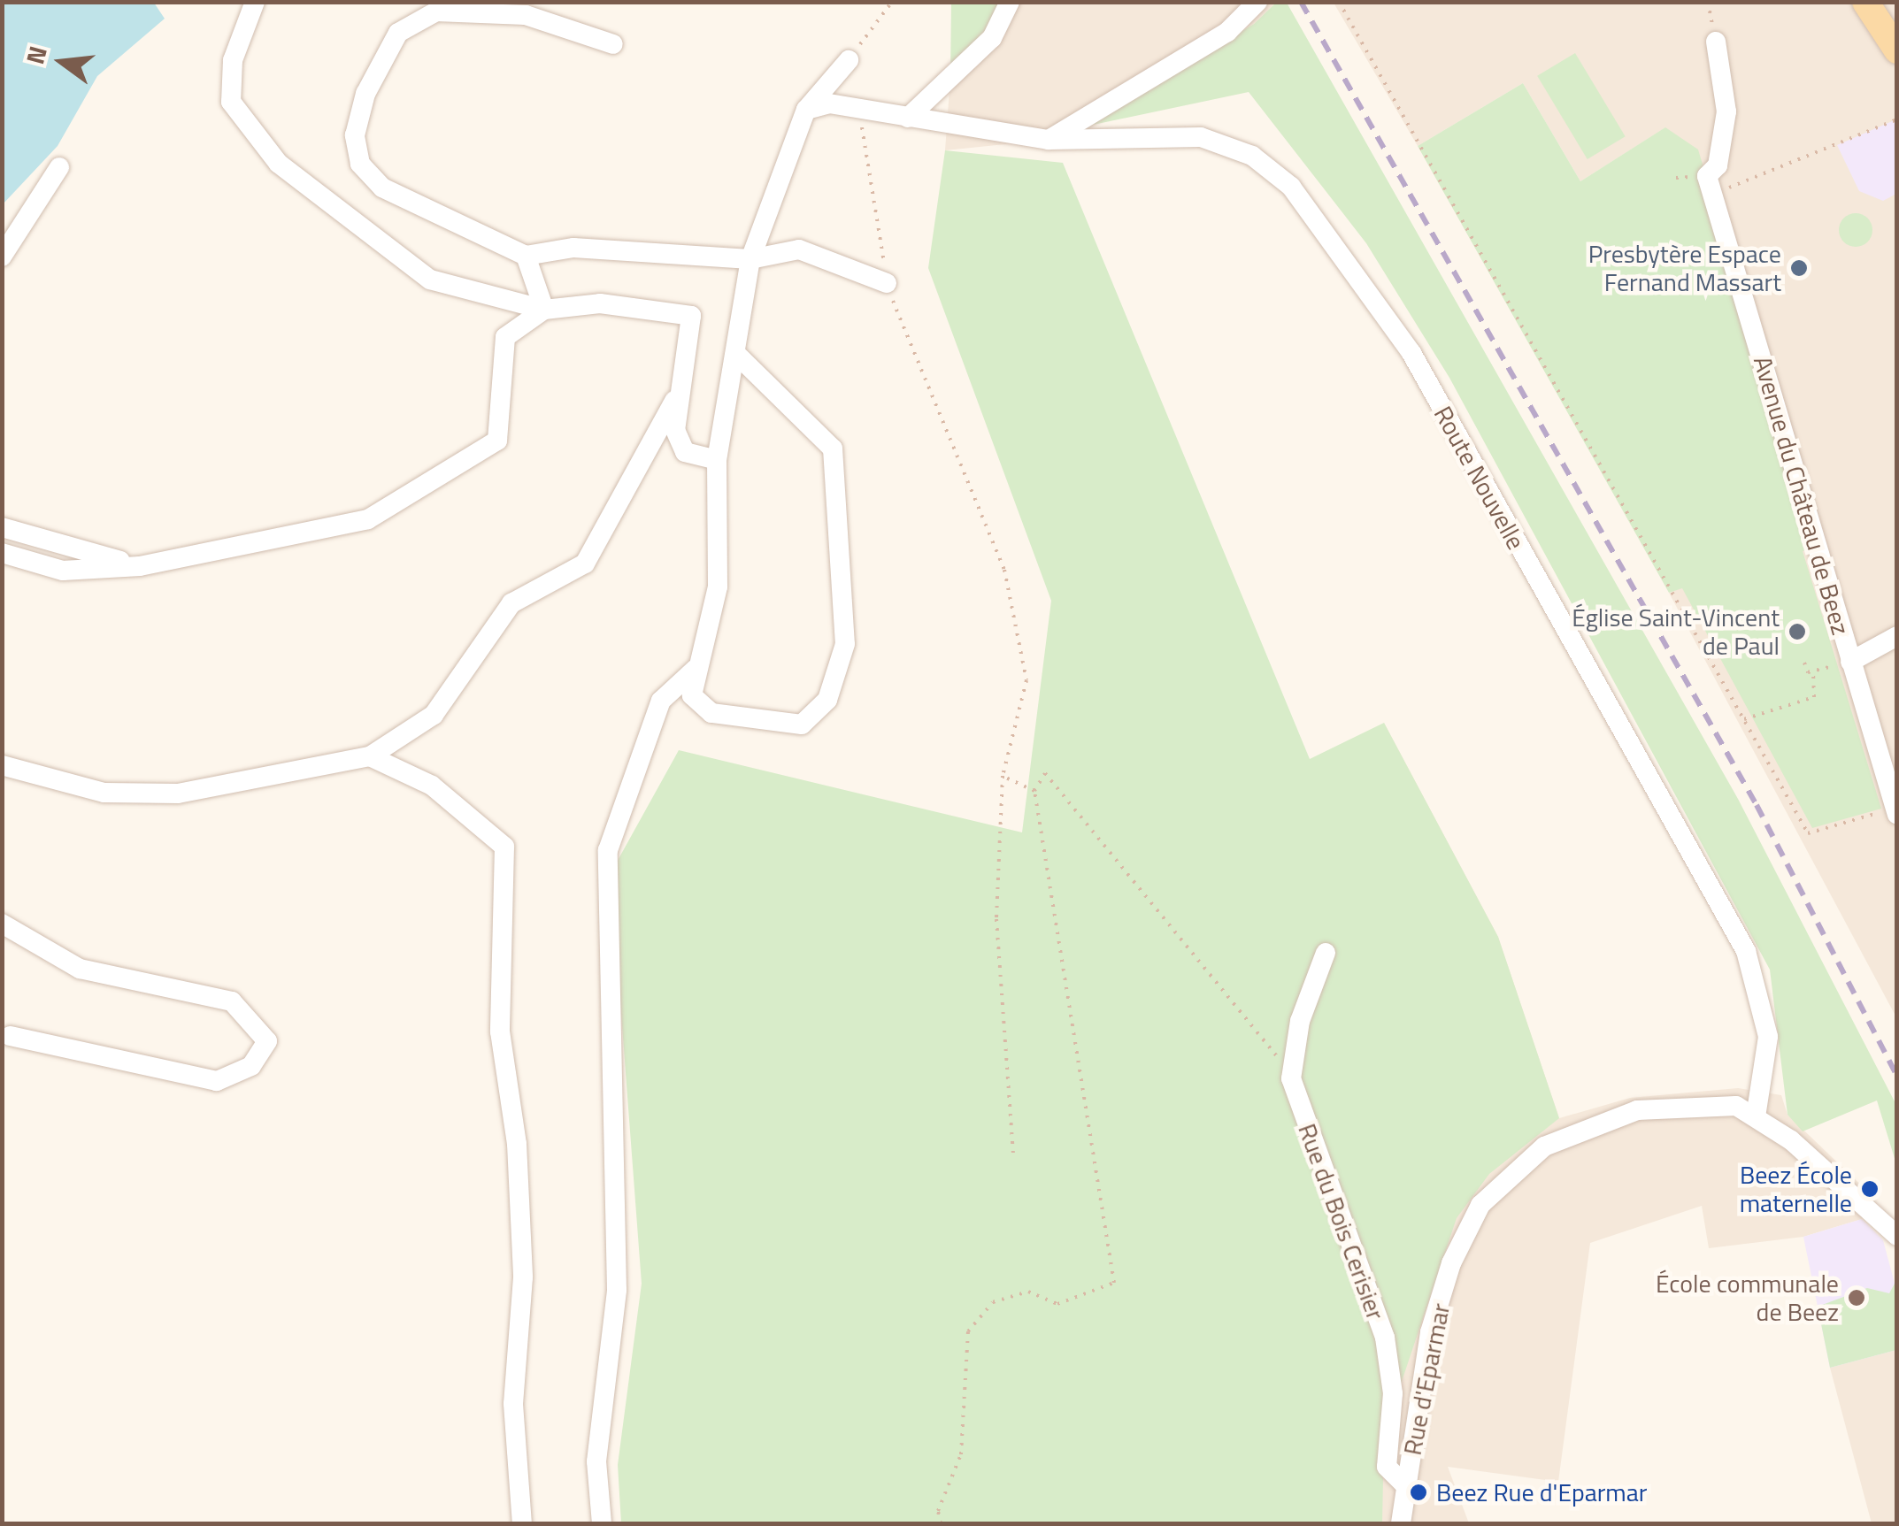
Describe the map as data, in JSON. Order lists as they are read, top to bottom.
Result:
{
  "streets": {
    "street": [
      "Route Nouvelle",
      "Avenue du Château de Beez",
      "Rue du Bois Cerisier",
      "Rue d'Eparmar"
    ]
  },
  "crossings": [
    ["Route Nouvelle", "Rue d'Eparmar"],
    ["Rue du Bois Cerisier", "Rue d'Eparmar"]
  ],
  "places": [
    "Presbytère Espace Fernand Massart",
    "Église Saint-Vincent de Paul",
    "Beez École maternelle",
    "École communale de Beez",
    "Beez Rue d'Eparmar"
  ],
  "north": "left"
}
